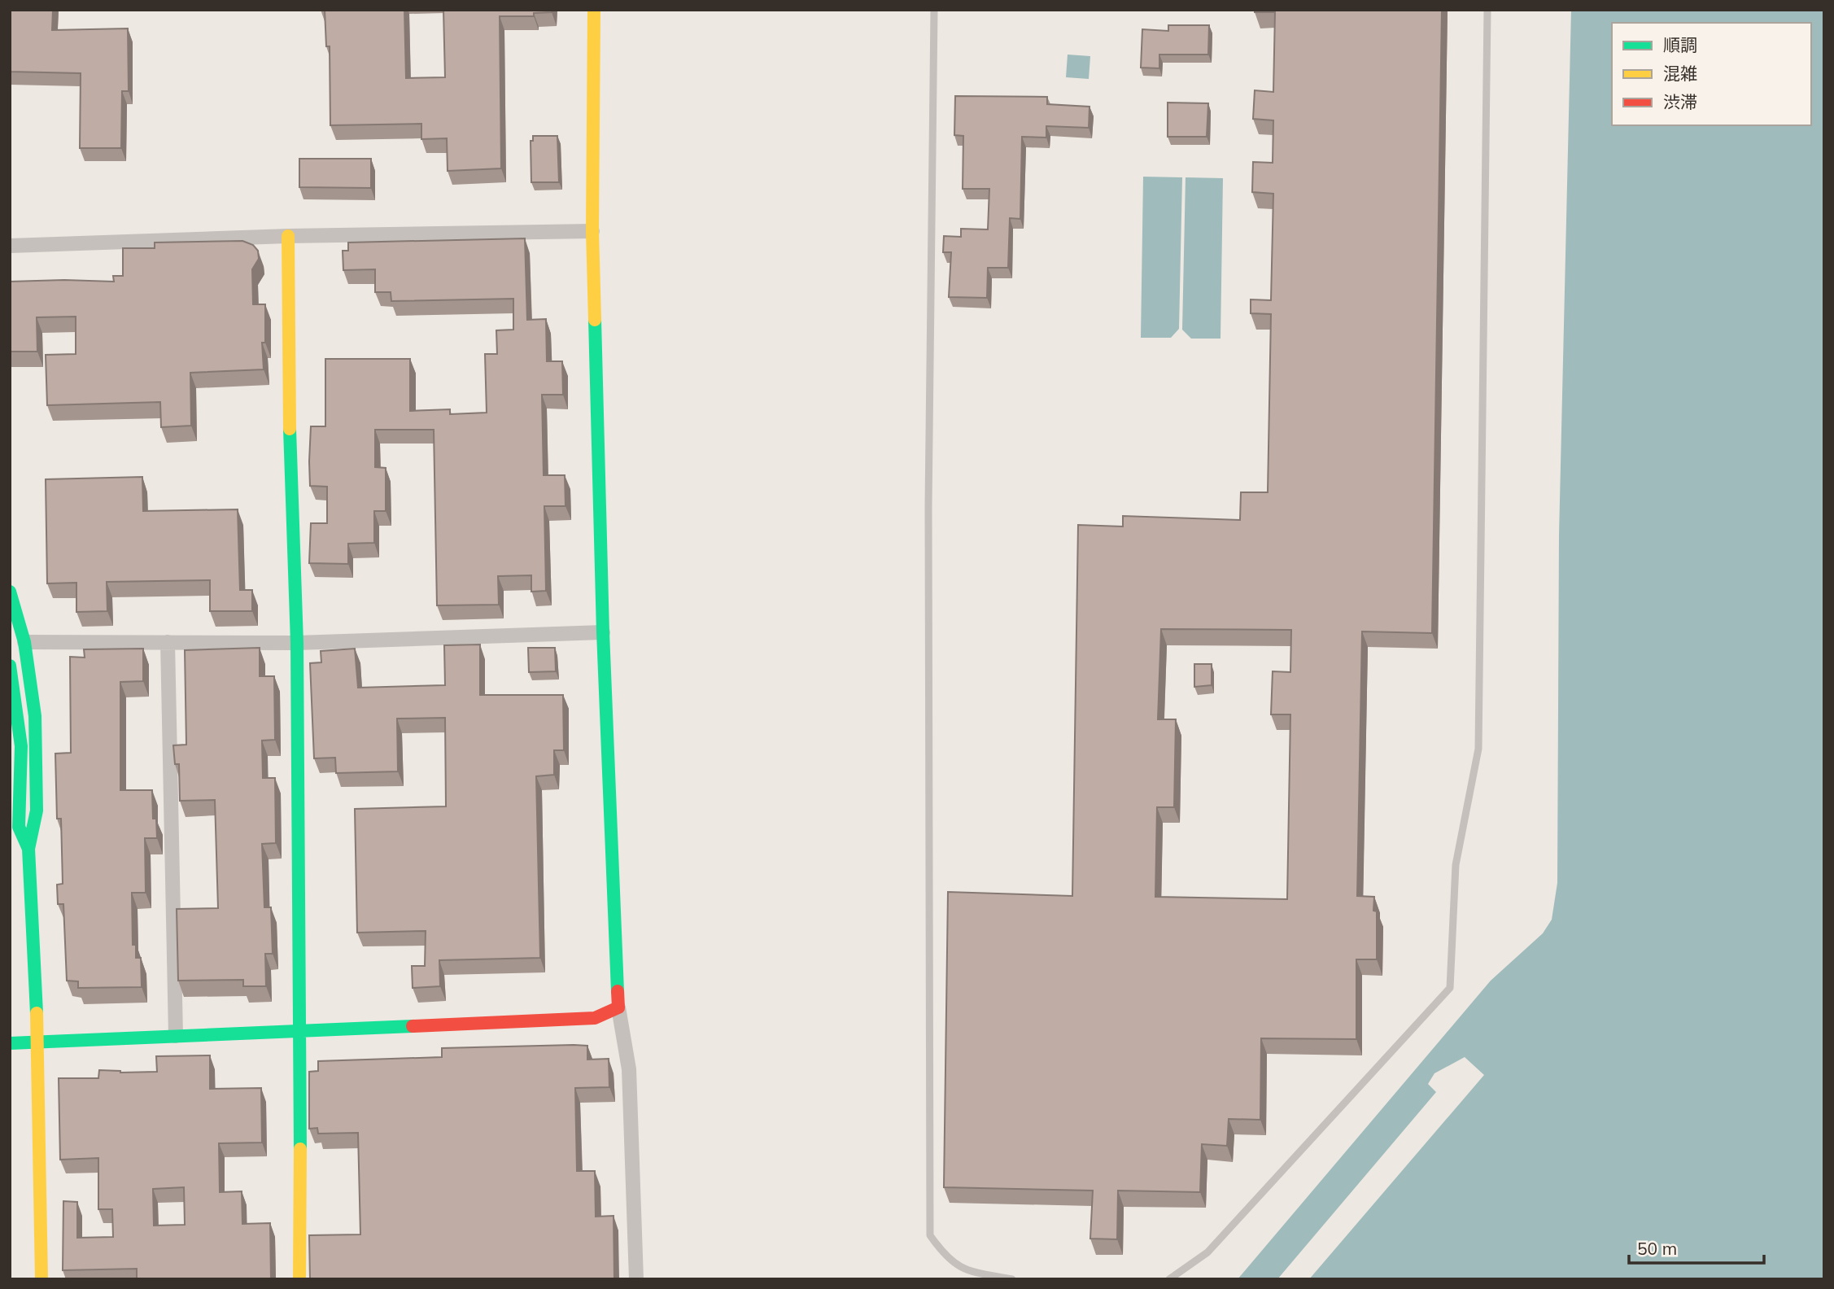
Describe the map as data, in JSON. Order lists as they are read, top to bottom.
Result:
{
  "legend": ["順調", "混雑", "渋滞"],
  "scale_bar": "50 m"
}
